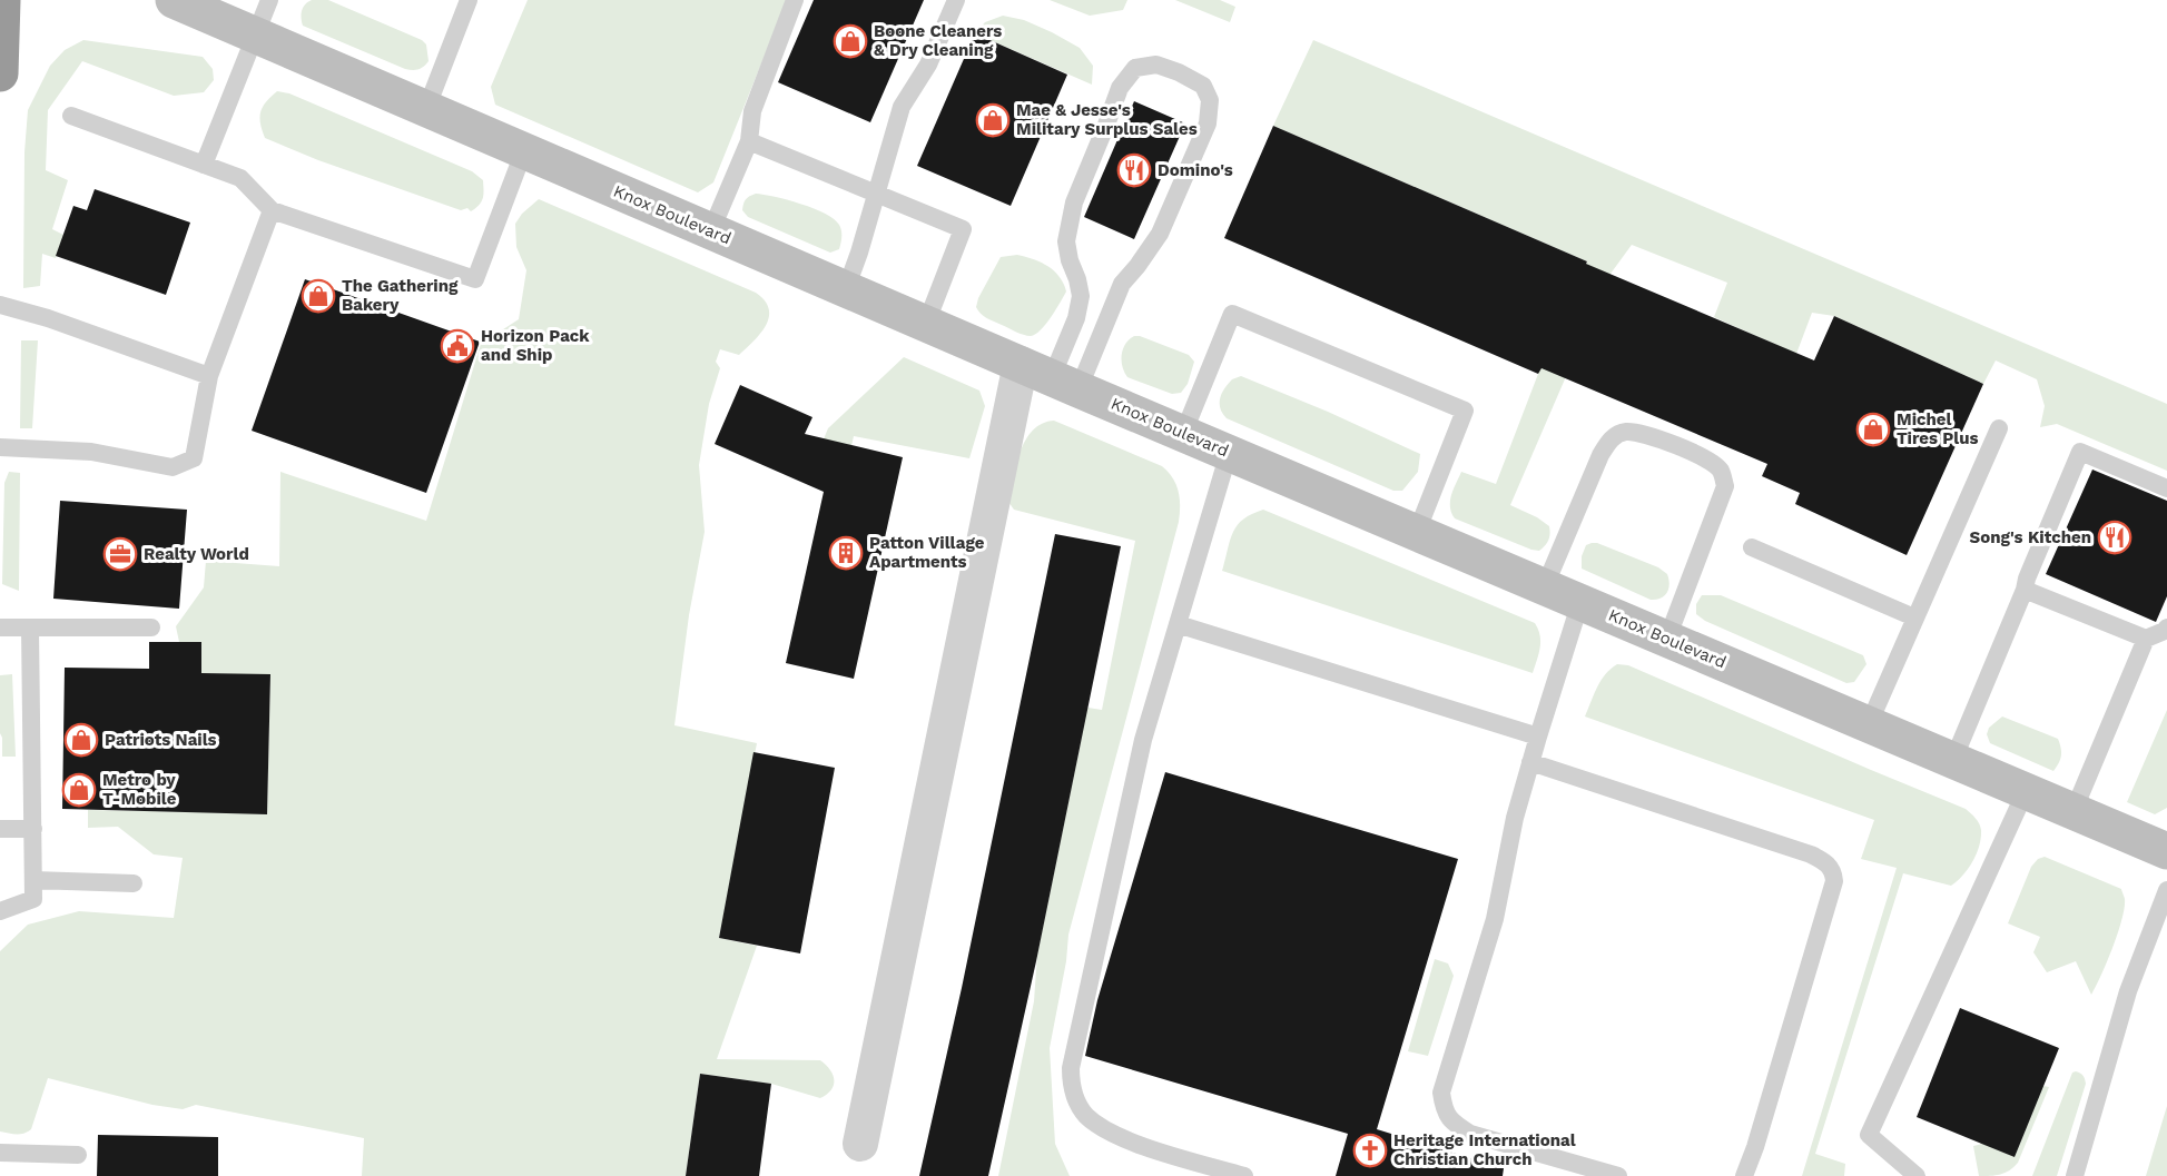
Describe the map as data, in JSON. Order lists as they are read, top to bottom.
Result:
{
  "streets": {
    "main road": ["Knox Boulevard"]
  },
  "places": {
    "shop": [
      "Boone Cleaners & Dry Cleaning",
      "Mae & Jesse's Military Surplus Sales",
      "The Gathering Bakery",
      "Michel Tires Plus",
      "Patriots Nails",
      "Metro by T-Mobile"
    ],
    "restaurant": ["Domino's", "Song's Kitchen"],
    "public building": ["Horizon Pack and Ship"],
    "building": ["Patton Village Apartments"],
    "office": ["Realty World"],
    "church": ["Heritage International Christian Church"]
  }
}
